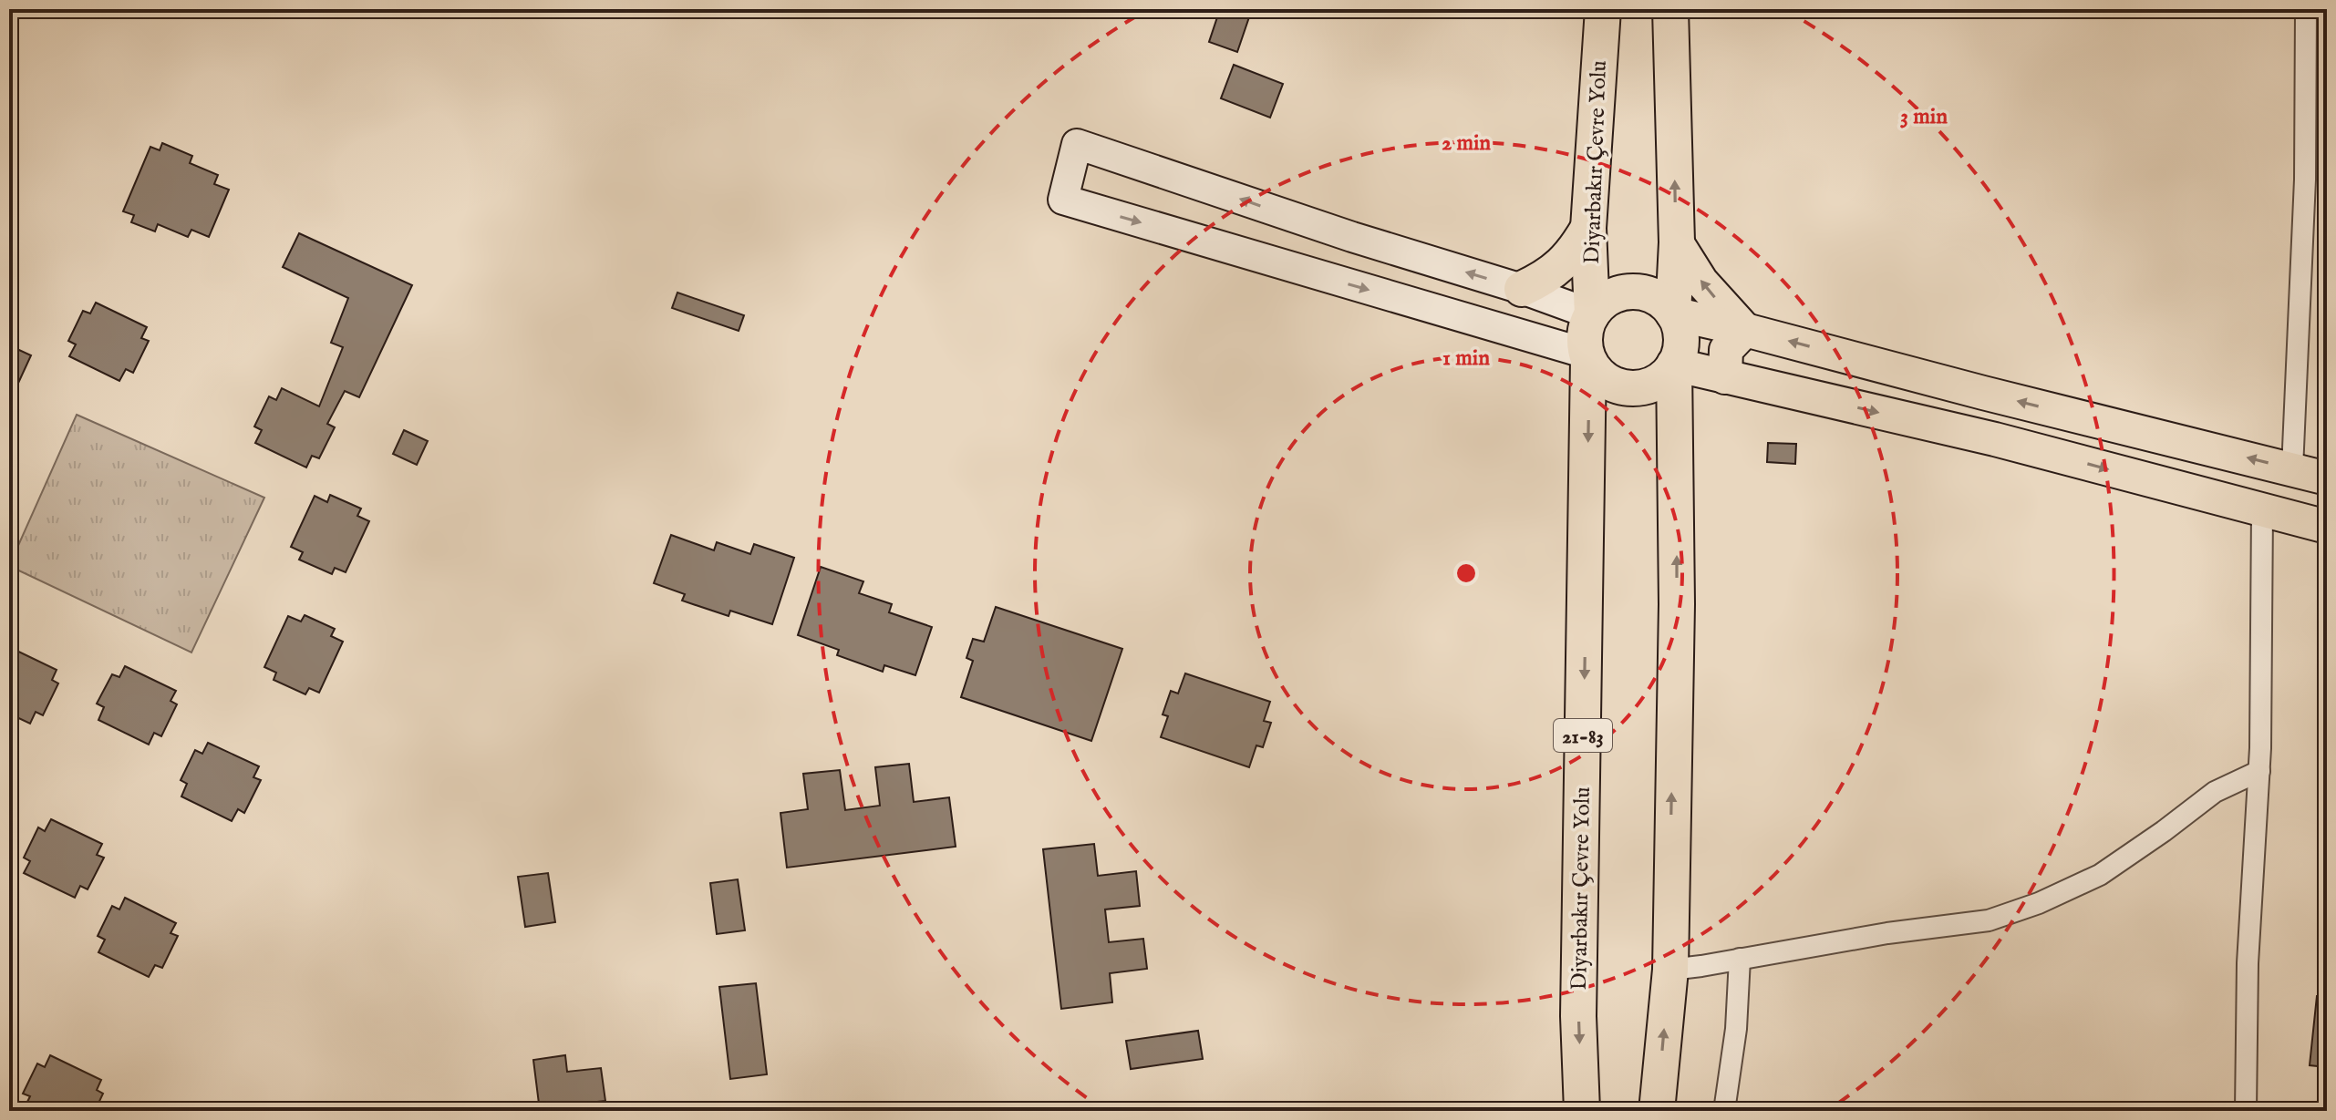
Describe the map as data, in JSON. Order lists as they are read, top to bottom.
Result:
{
  "streets": {
    "highway": ["Diyarbakır Çevre Yolu", "21-83"]
  },
  "rings": ["3 min", "2 min", "1 min"]
}
